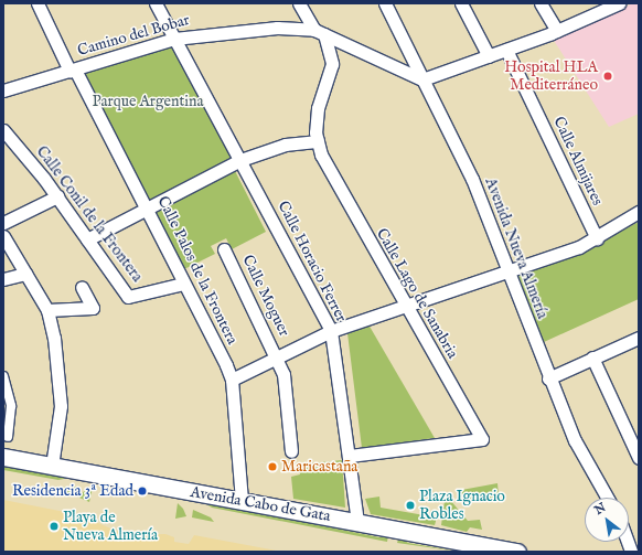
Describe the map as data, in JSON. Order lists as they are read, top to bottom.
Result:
{
  "streets": {
    "main road": ["Avenida Cabo de Gata"],
    "street": [
      "Camino del Bobar",
      "Calle Almijares",
      "Calle Conil de la Frontera",
      "Avenida Nueva Almería",
      "Calle Horacio Ferrer",
      "Calle Palos de la Frontera",
      "Calle Lago de Sanabria",
      "Calle Moguer"
    ]
  },
  "crossings": [
    ["Camino del Bobar", "Avenida Nueva Almería"],
    ["Camino del Bobar", "Calle Horacio Ferrer"],
    ["Camino del Bobar", "Calle Palos de la Frontera"],
    ["Camino del Bobar", "Calle Lago de Sanabria"],
    ["Calle Conil de la Frontera", "Calle Palos de la Frontera"],
    ["Calle Horacio Ferrer", "Calle Lago de Sanabria"],
    ["Calle Horacio Ferrer", "Avenida Cabo de Gata"],
    ["Calle Palos de la Frontera", "Avenida Cabo de Gata"]
  ],
  "parks": ["Parque Argentina"],
  "places": [
    "Hospital HLA Mediterráneo",
    "Maricastaña",
    "Residencia 3ª Edad",
    "Plaza Ignacio Robles",
    "Playa de Nueva Almería"
  ],
  "north": "top left"
}
